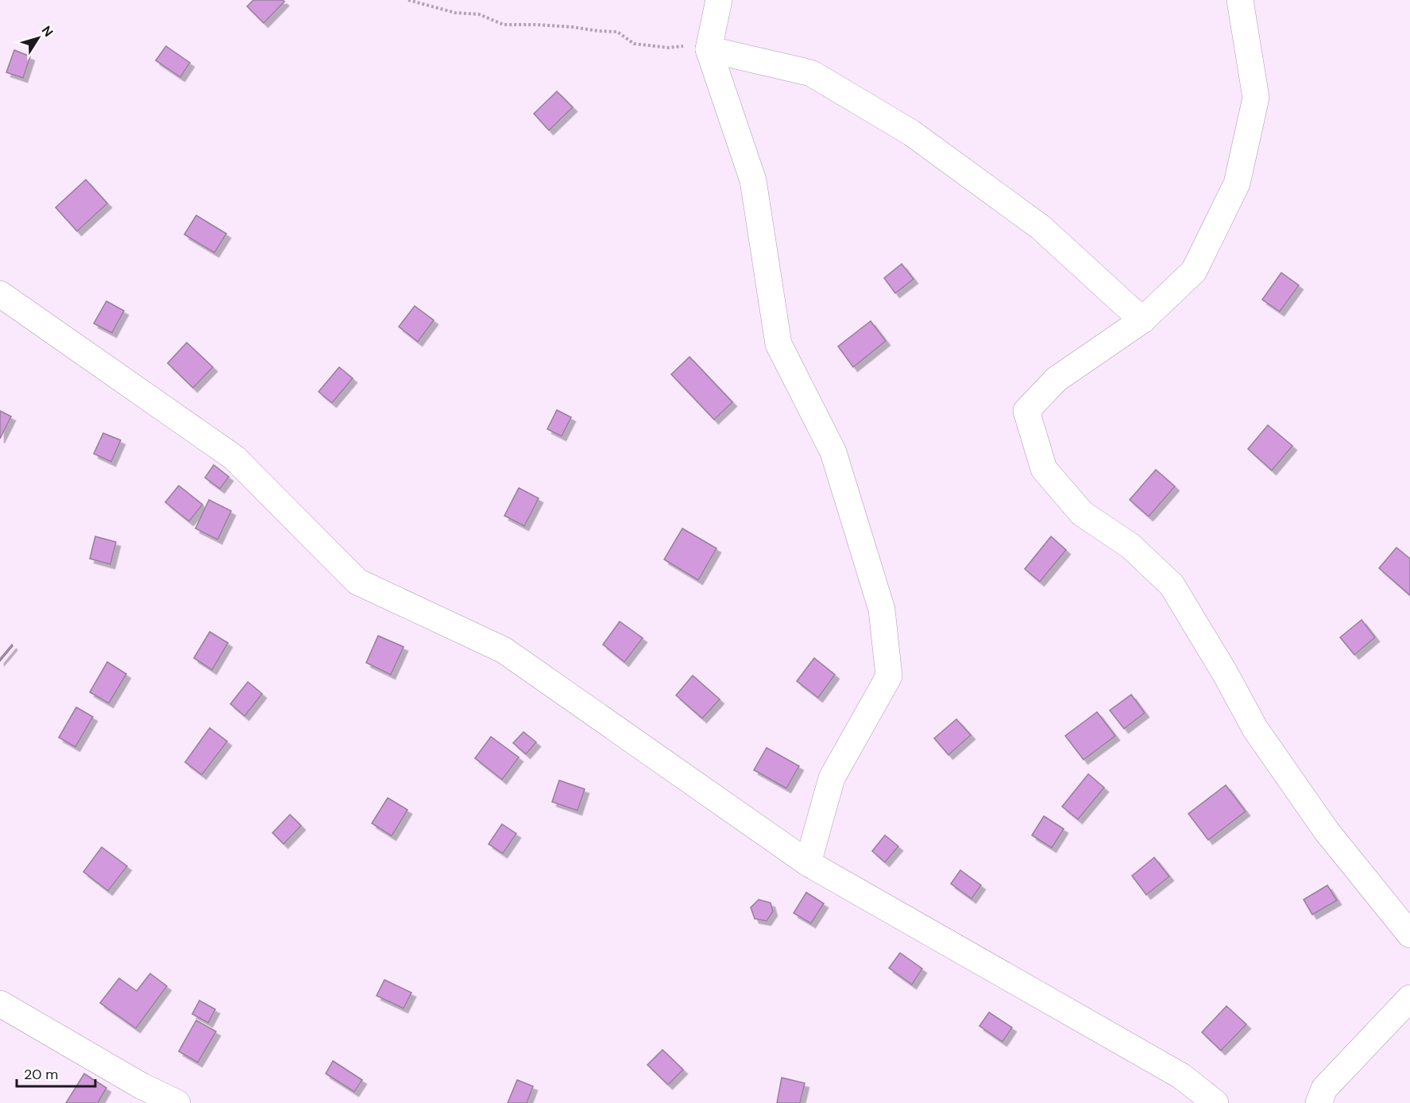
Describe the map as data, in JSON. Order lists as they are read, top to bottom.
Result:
{
  "scale_bar": "20 m",
  "north": "top right"
}
